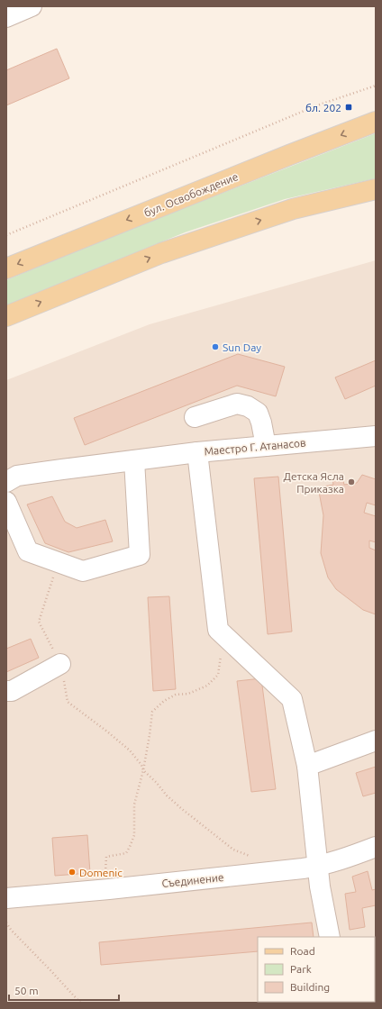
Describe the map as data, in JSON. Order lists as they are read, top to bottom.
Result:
{
  "streets": {
    "main road": ["бул. Освобождение"],
    "street": ["Маестро Г. Атанасов", "Съединение"]
  },
  "places": {
    "transit": ["бл. 202"],
    "other": ["Sun Day", "Детска Ясла Приказка", "Domenic"]
  },
  "legend": ["Road", "Park", "Building"],
  "scale_bar": "50 m"
}
